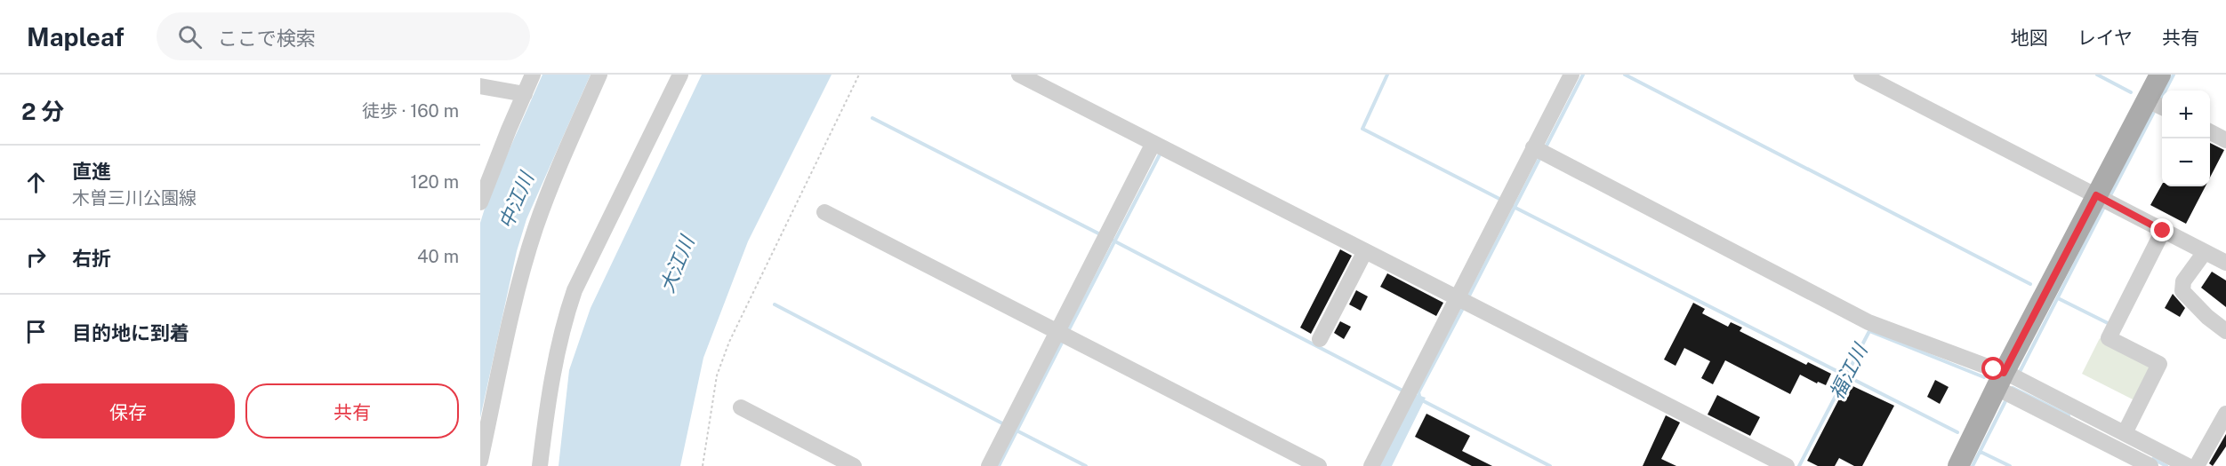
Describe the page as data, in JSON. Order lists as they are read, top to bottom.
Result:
{
  "water": ["中江川", "大江川", "福江川"],
  "page": {
    "header": "Mapleaf",
    "search": "ここで検索",
    "nav": ["地図", "レイヤ", "共有"],
    "heading": ["2 分", "徒歩 · 160 m"],
    "map_buttons": ["+", "−"],
    "list": [
      ["直進", "木曽三川公園線", "120 m"],
      ["右折", "40 m"],
      "目的地に到着"
    ],
    "buttons": ["保存", "共有"]
  }
}
